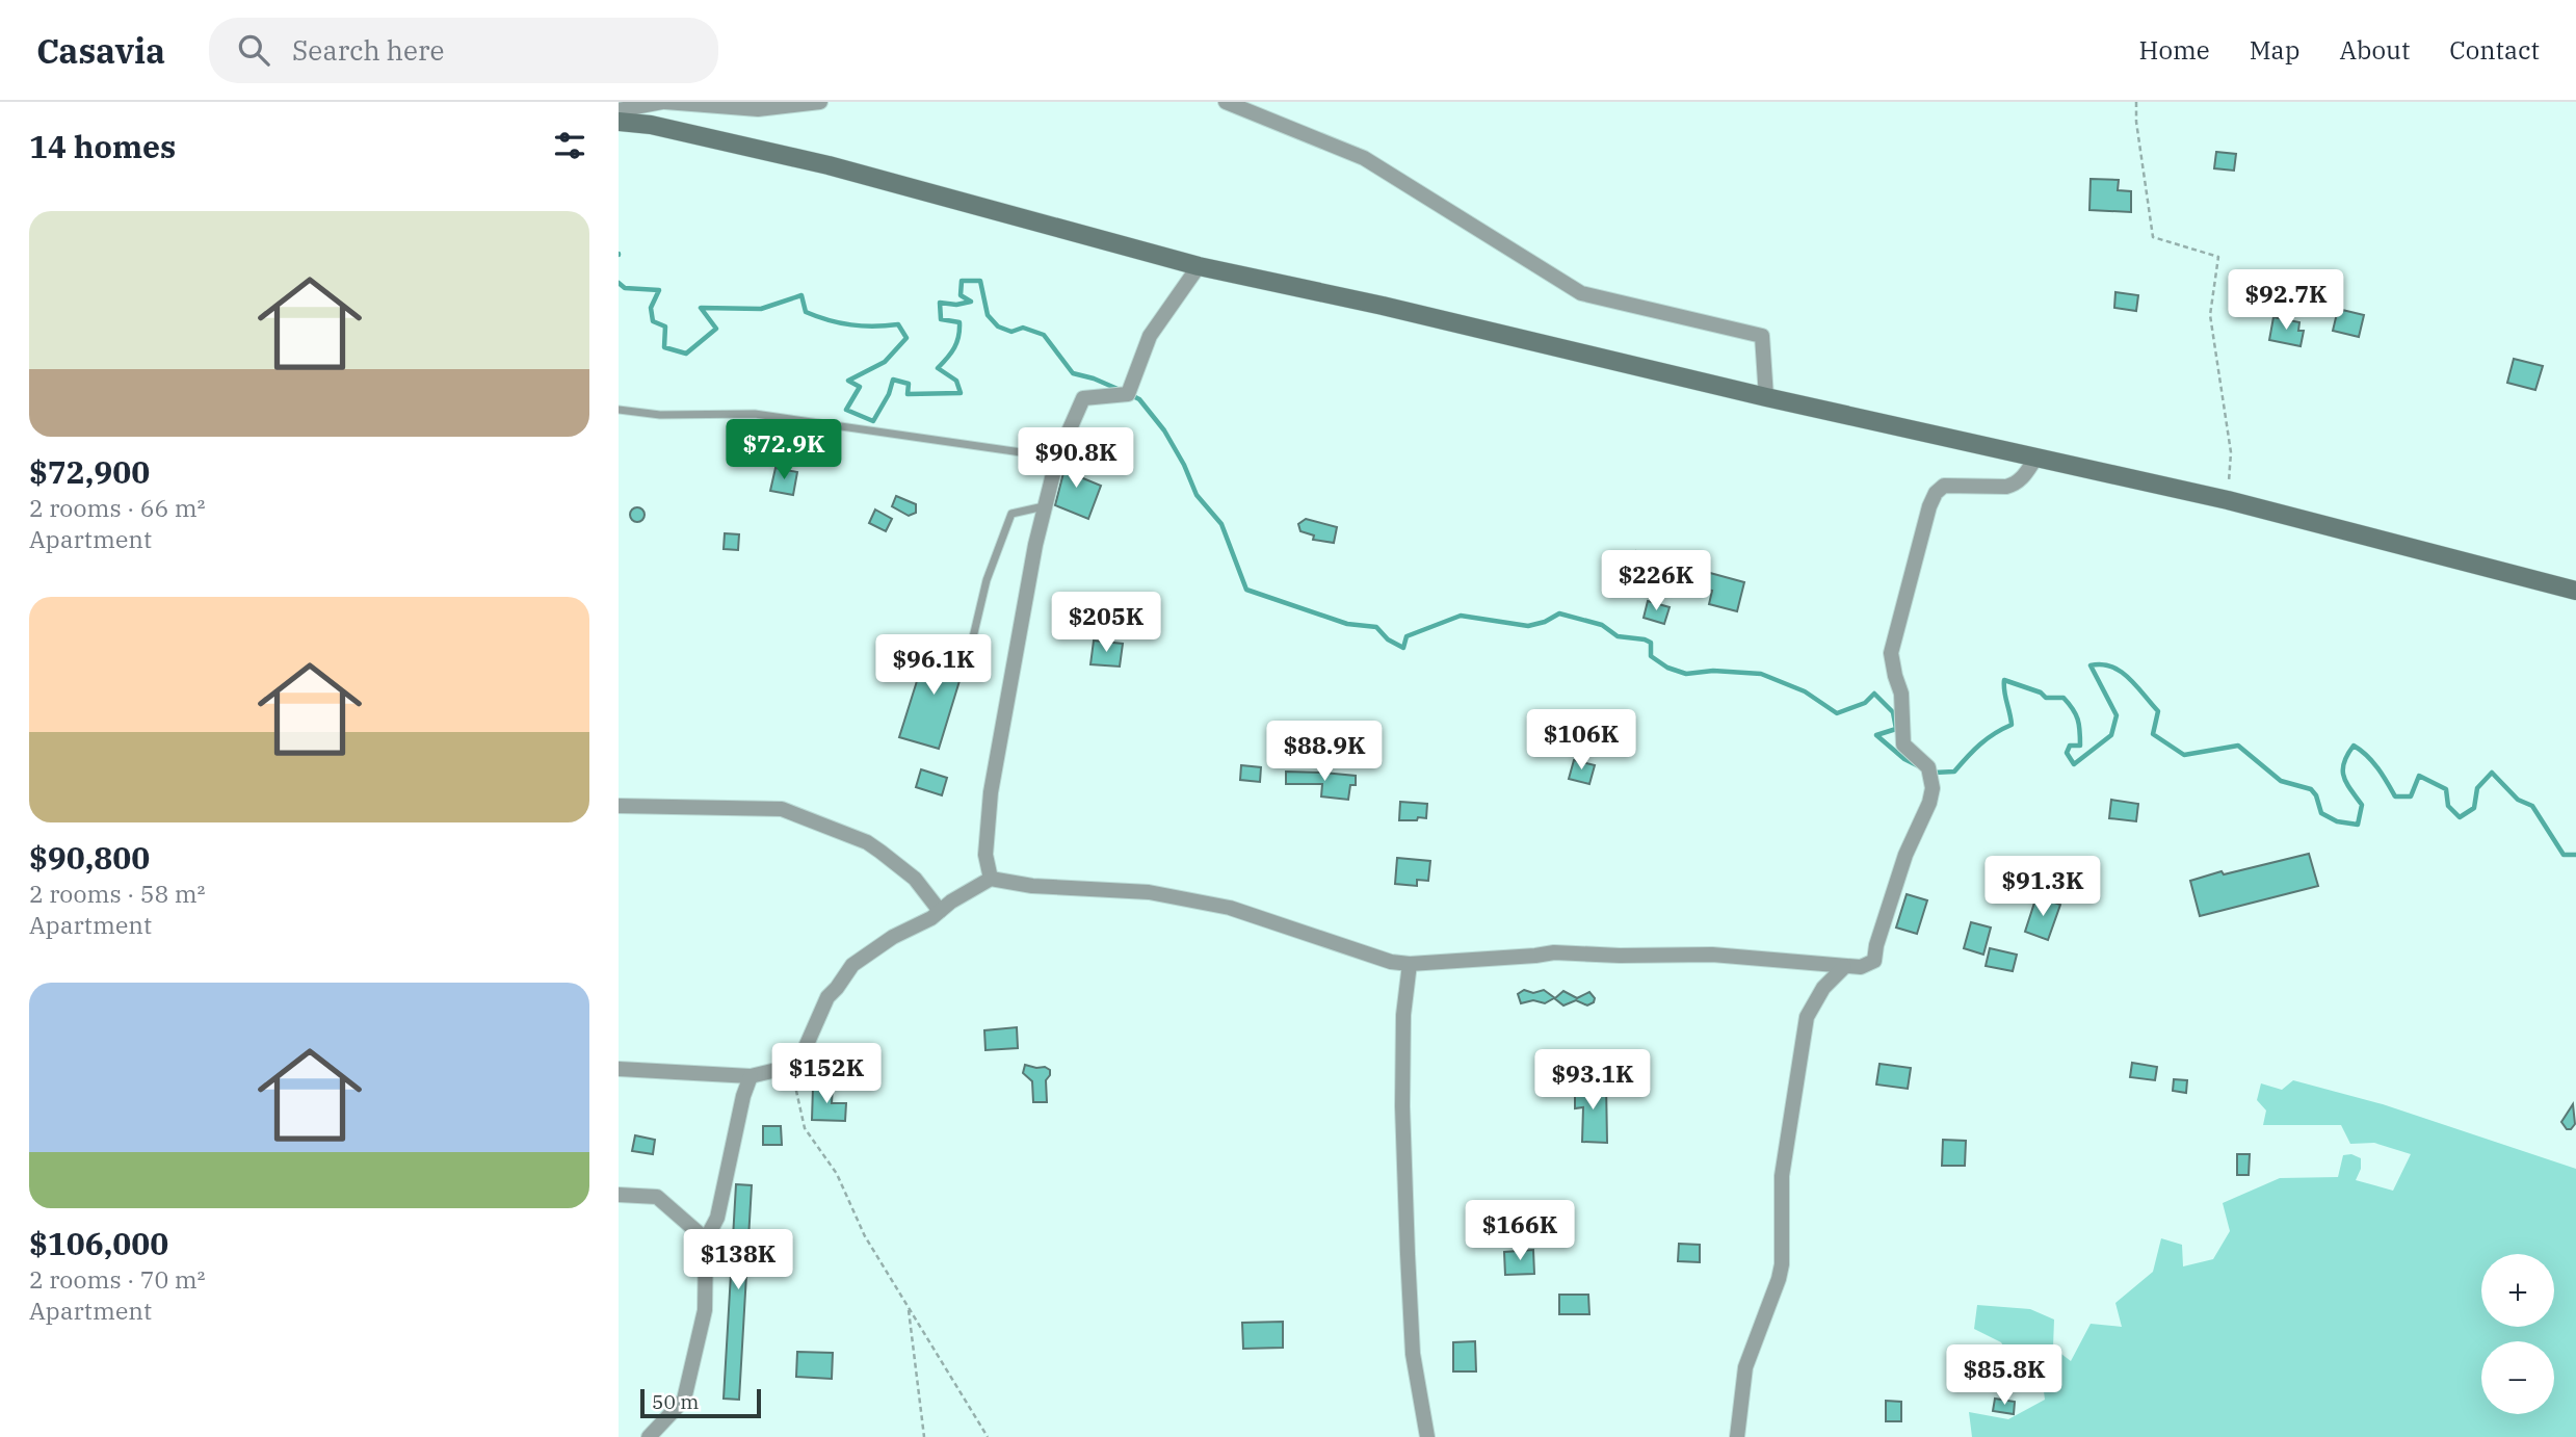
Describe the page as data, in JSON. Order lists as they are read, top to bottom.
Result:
{
  "scale_bar": "50 m",
  "page": {
    "header": "Casavia",
    "search": "Search here",
    "nav": [
      "Home",
      "Map",
      "About",
      "Contact"
    ],
    "heading": "14 homes",
    "list": [
      {
        "name": "$72,900",
        "note": "2 rooms · 66 m² · Apartment"
      },
      {
        "name": "$90,800",
        "note": "2 rooms · 58 m² · Apartment"
      },
      {
        "name": "$106,000",
        "note": "2 rooms · 70 m² · Apartment"
      }
    ],
    "price": [
      "$92.7K",
      "$72.9K",
      "$90.8K",
      "$226K",
      "$205K",
      "$96.1K",
      "$106K",
      "$88.9K",
      "$91.3K",
      "$152K",
      "$93.1K",
      "$166K",
      "$138K",
      "$85.8K"
    ],
    "map_buttons": ["+", "−"],
    "scale": "50 m"
  }
}
